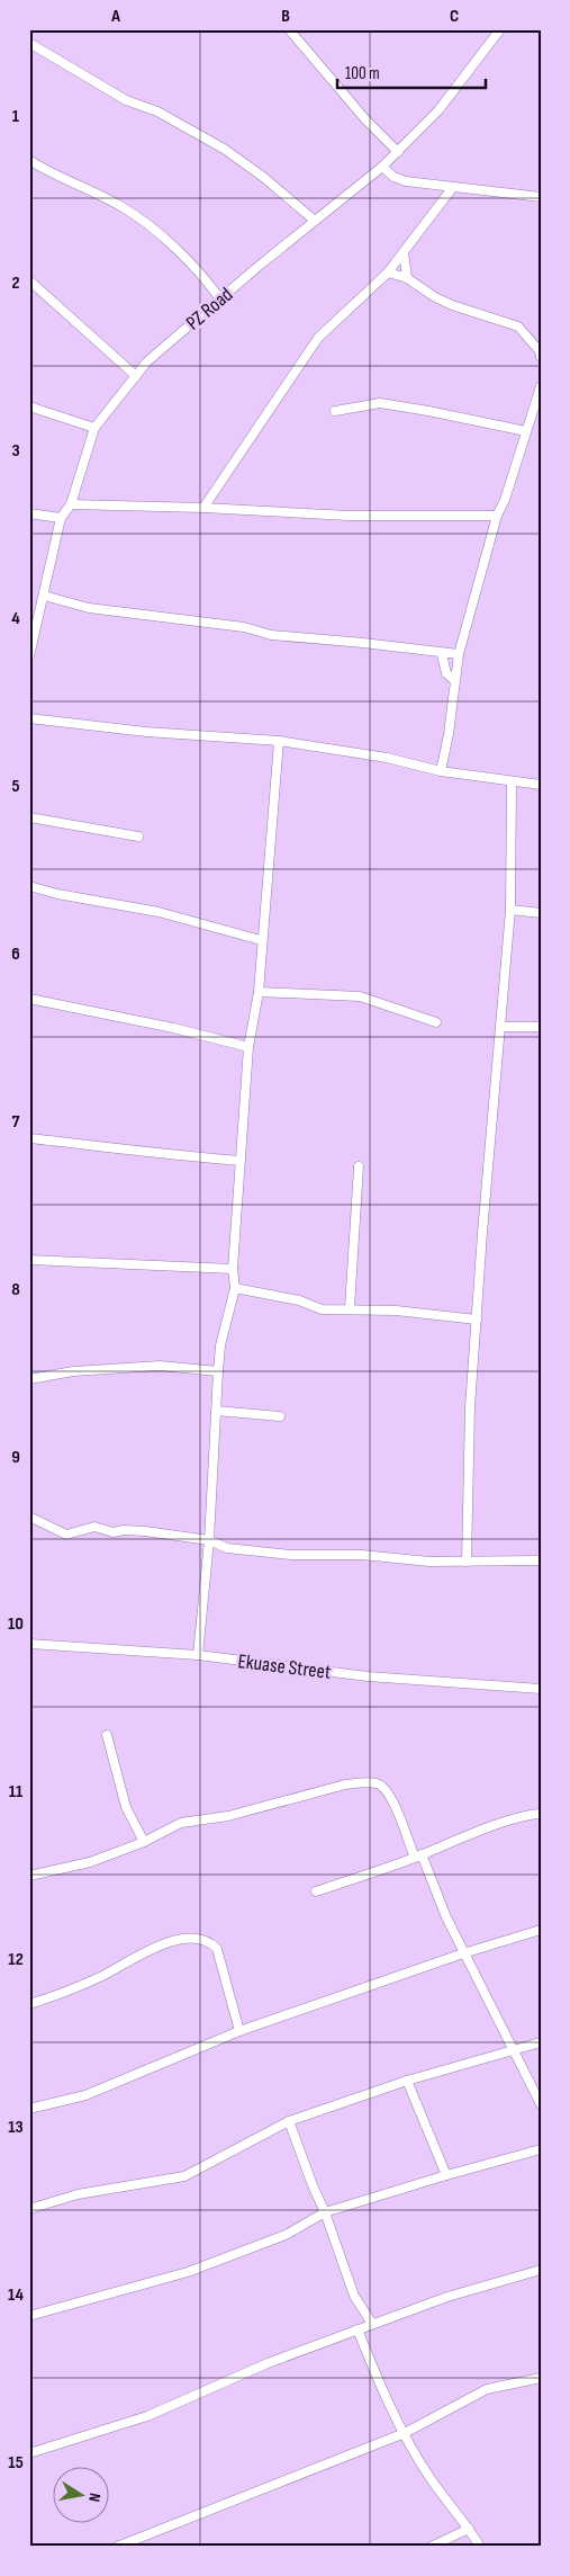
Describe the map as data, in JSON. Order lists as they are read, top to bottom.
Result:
{
  "streets": {
    "street": ["PZ Road", "Ekuase Street"]
  },
  "scale_bar": "100 m",
  "north": "right",
  "grid": {
    "columns": ["A", "B", "C"],
    "rows": [
      "1",
      "2",
      "3",
      "4",
      "5",
      "6",
      "7",
      "8",
      "9",
      "10",
      "11",
      "12",
      "13",
      "14",
      "15"
    ]
  }
}
